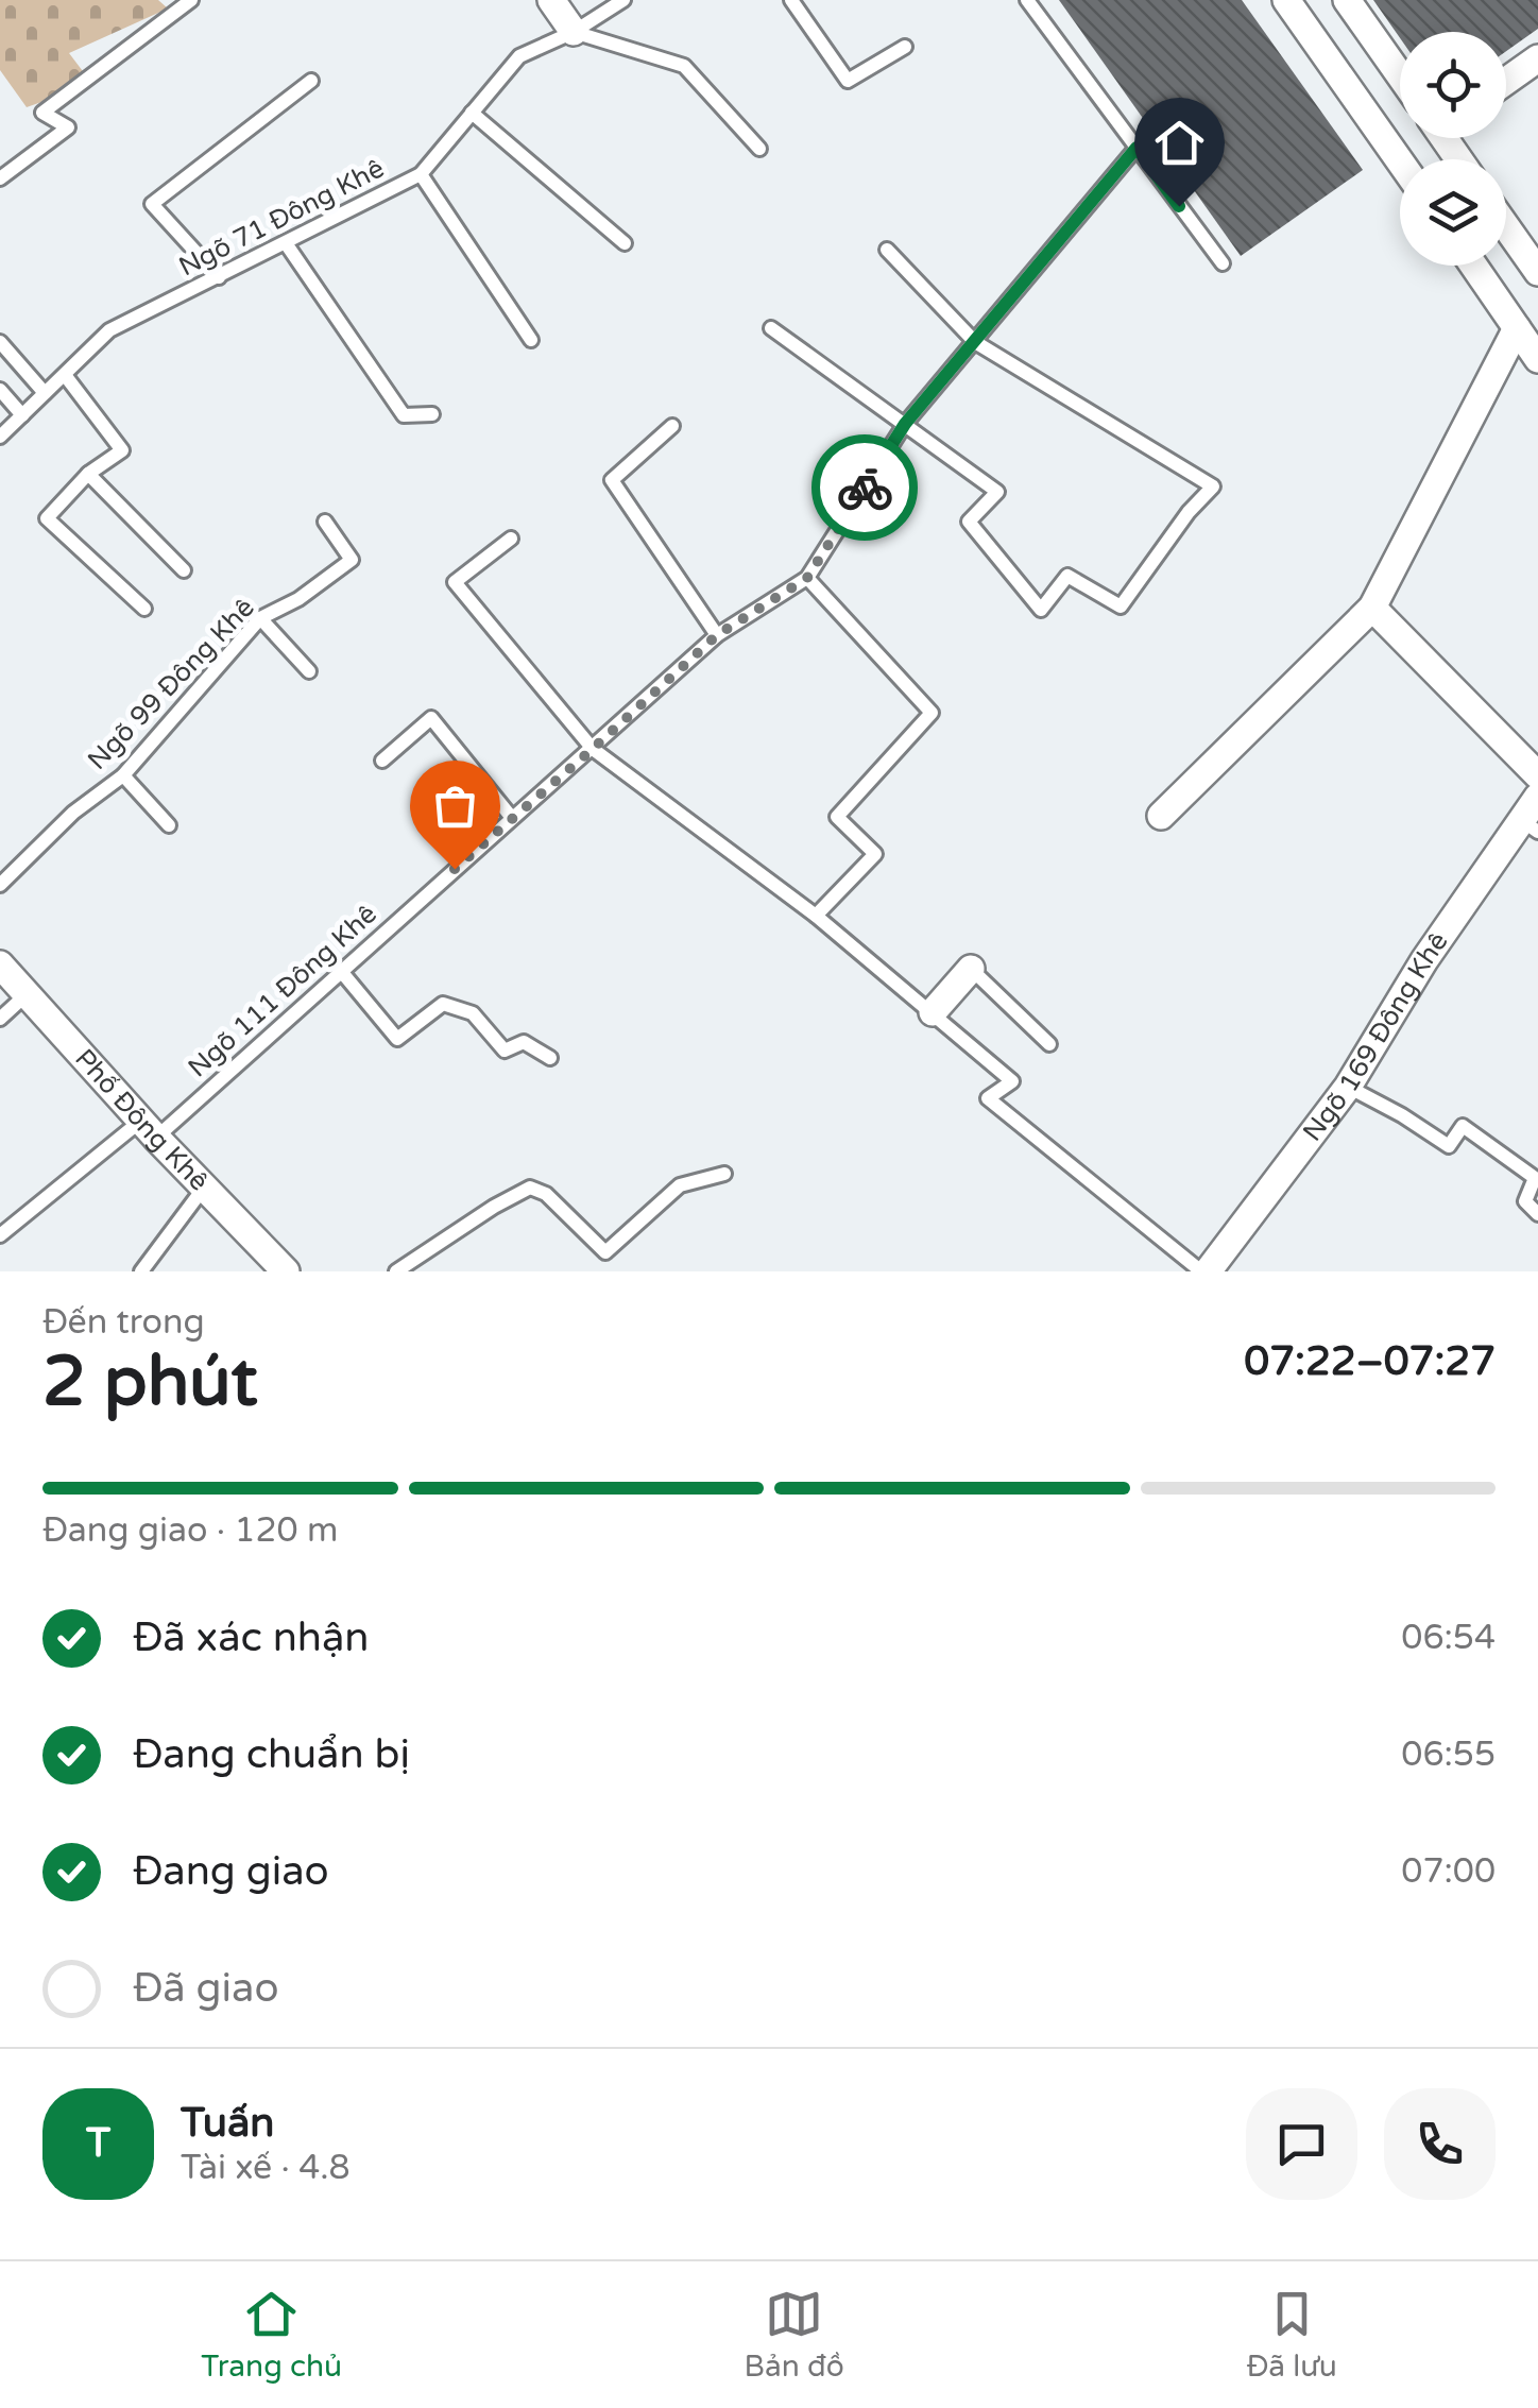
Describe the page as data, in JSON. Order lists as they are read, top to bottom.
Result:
{
  "streets": {
    "street": ["Ngõ 169 Đông Khê", "Phố Đông Khê"],
    "lane": ["Ngõ 71 Đông Khê", "Ngõ 99 Đông Khê", "Ngõ 111 Đông Khê"]
  },
  "crossings": [
    ["Ngõ 111 Đông Khê", "Phố Đông Khê"]
  ],
  "page": {
    "heading": ["2 phút", "Đến trong", "07:22–07:27"],
    "panel": ["Tuấn", "Tài xế · 4.8"],
    "bar": "Đang giao · 120 m",
    "list": [
      ["Đã xác nhận", "06:54"],
      ["Đang chuẩn bị", "06:55"],
      ["Đang giao", "07:00"],
      "Đã giao"
    ],
    "round": "T",
    "tabs": ["Trang chủ", "Bản đồ", "Đã lưu"]
  }
}
